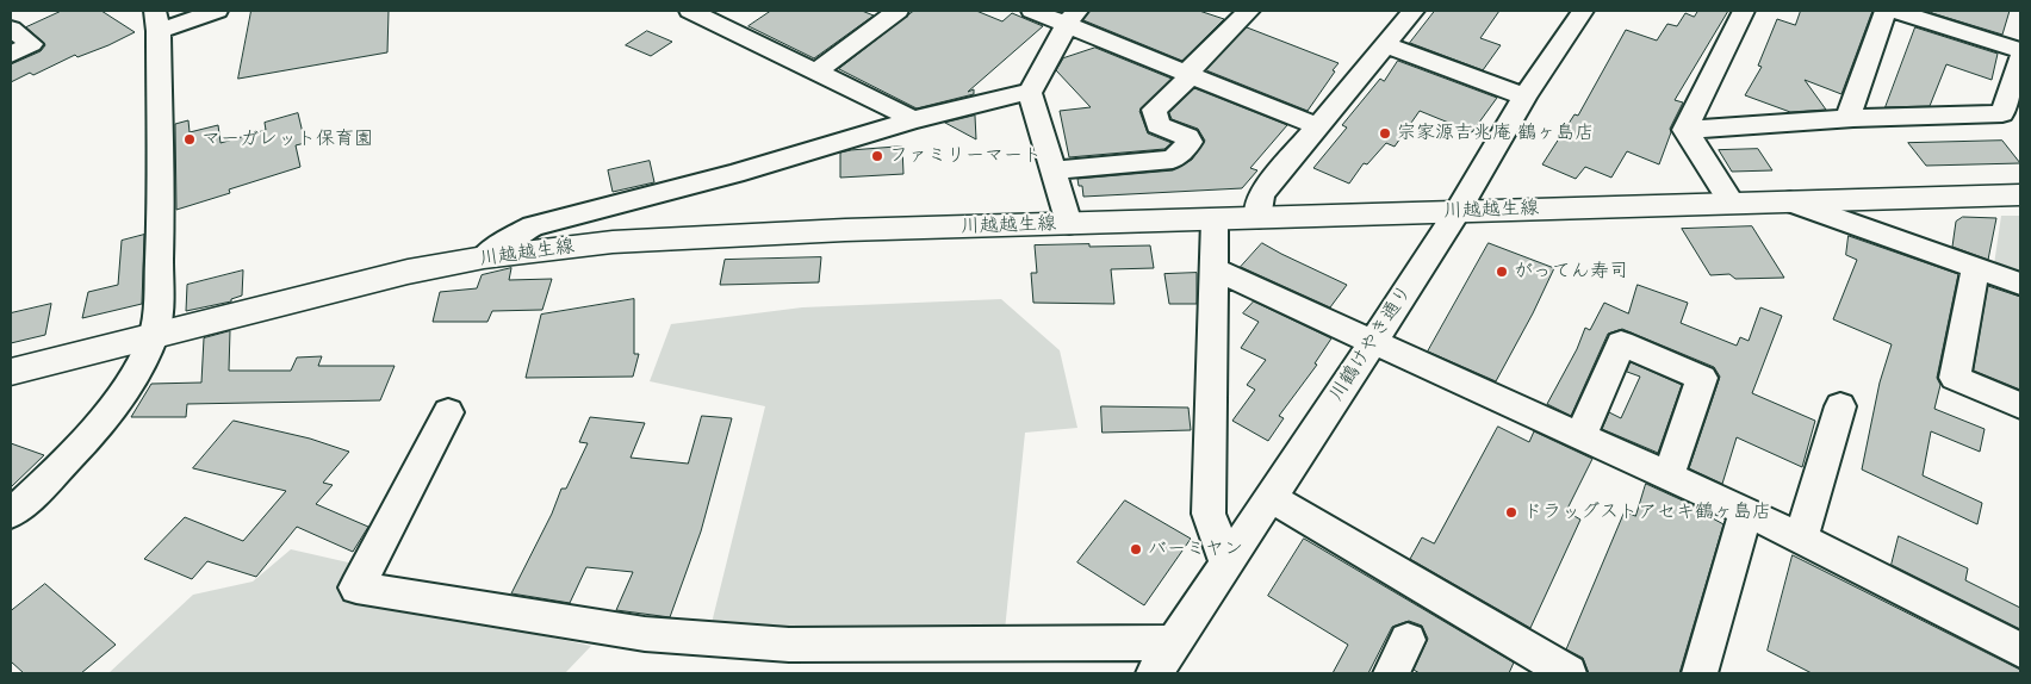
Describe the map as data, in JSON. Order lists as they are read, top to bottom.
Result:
{
  "streets": {
    "main road": ["川越越生線"],
    "street": ["川鶴けやき通り"]
  },
  "crossings": [
    ["川越越生線", "川鶴けやき通り"]
  ],
  "places": [
    "宗家源吉兆庵 鶴ヶ島店",
    "マーガレット保育園",
    "ファミリーマート",
    "がってん寿司",
    "ドラッグストアセキ鶴ヶ島店",
    "バーミヤン"
  ]
}
